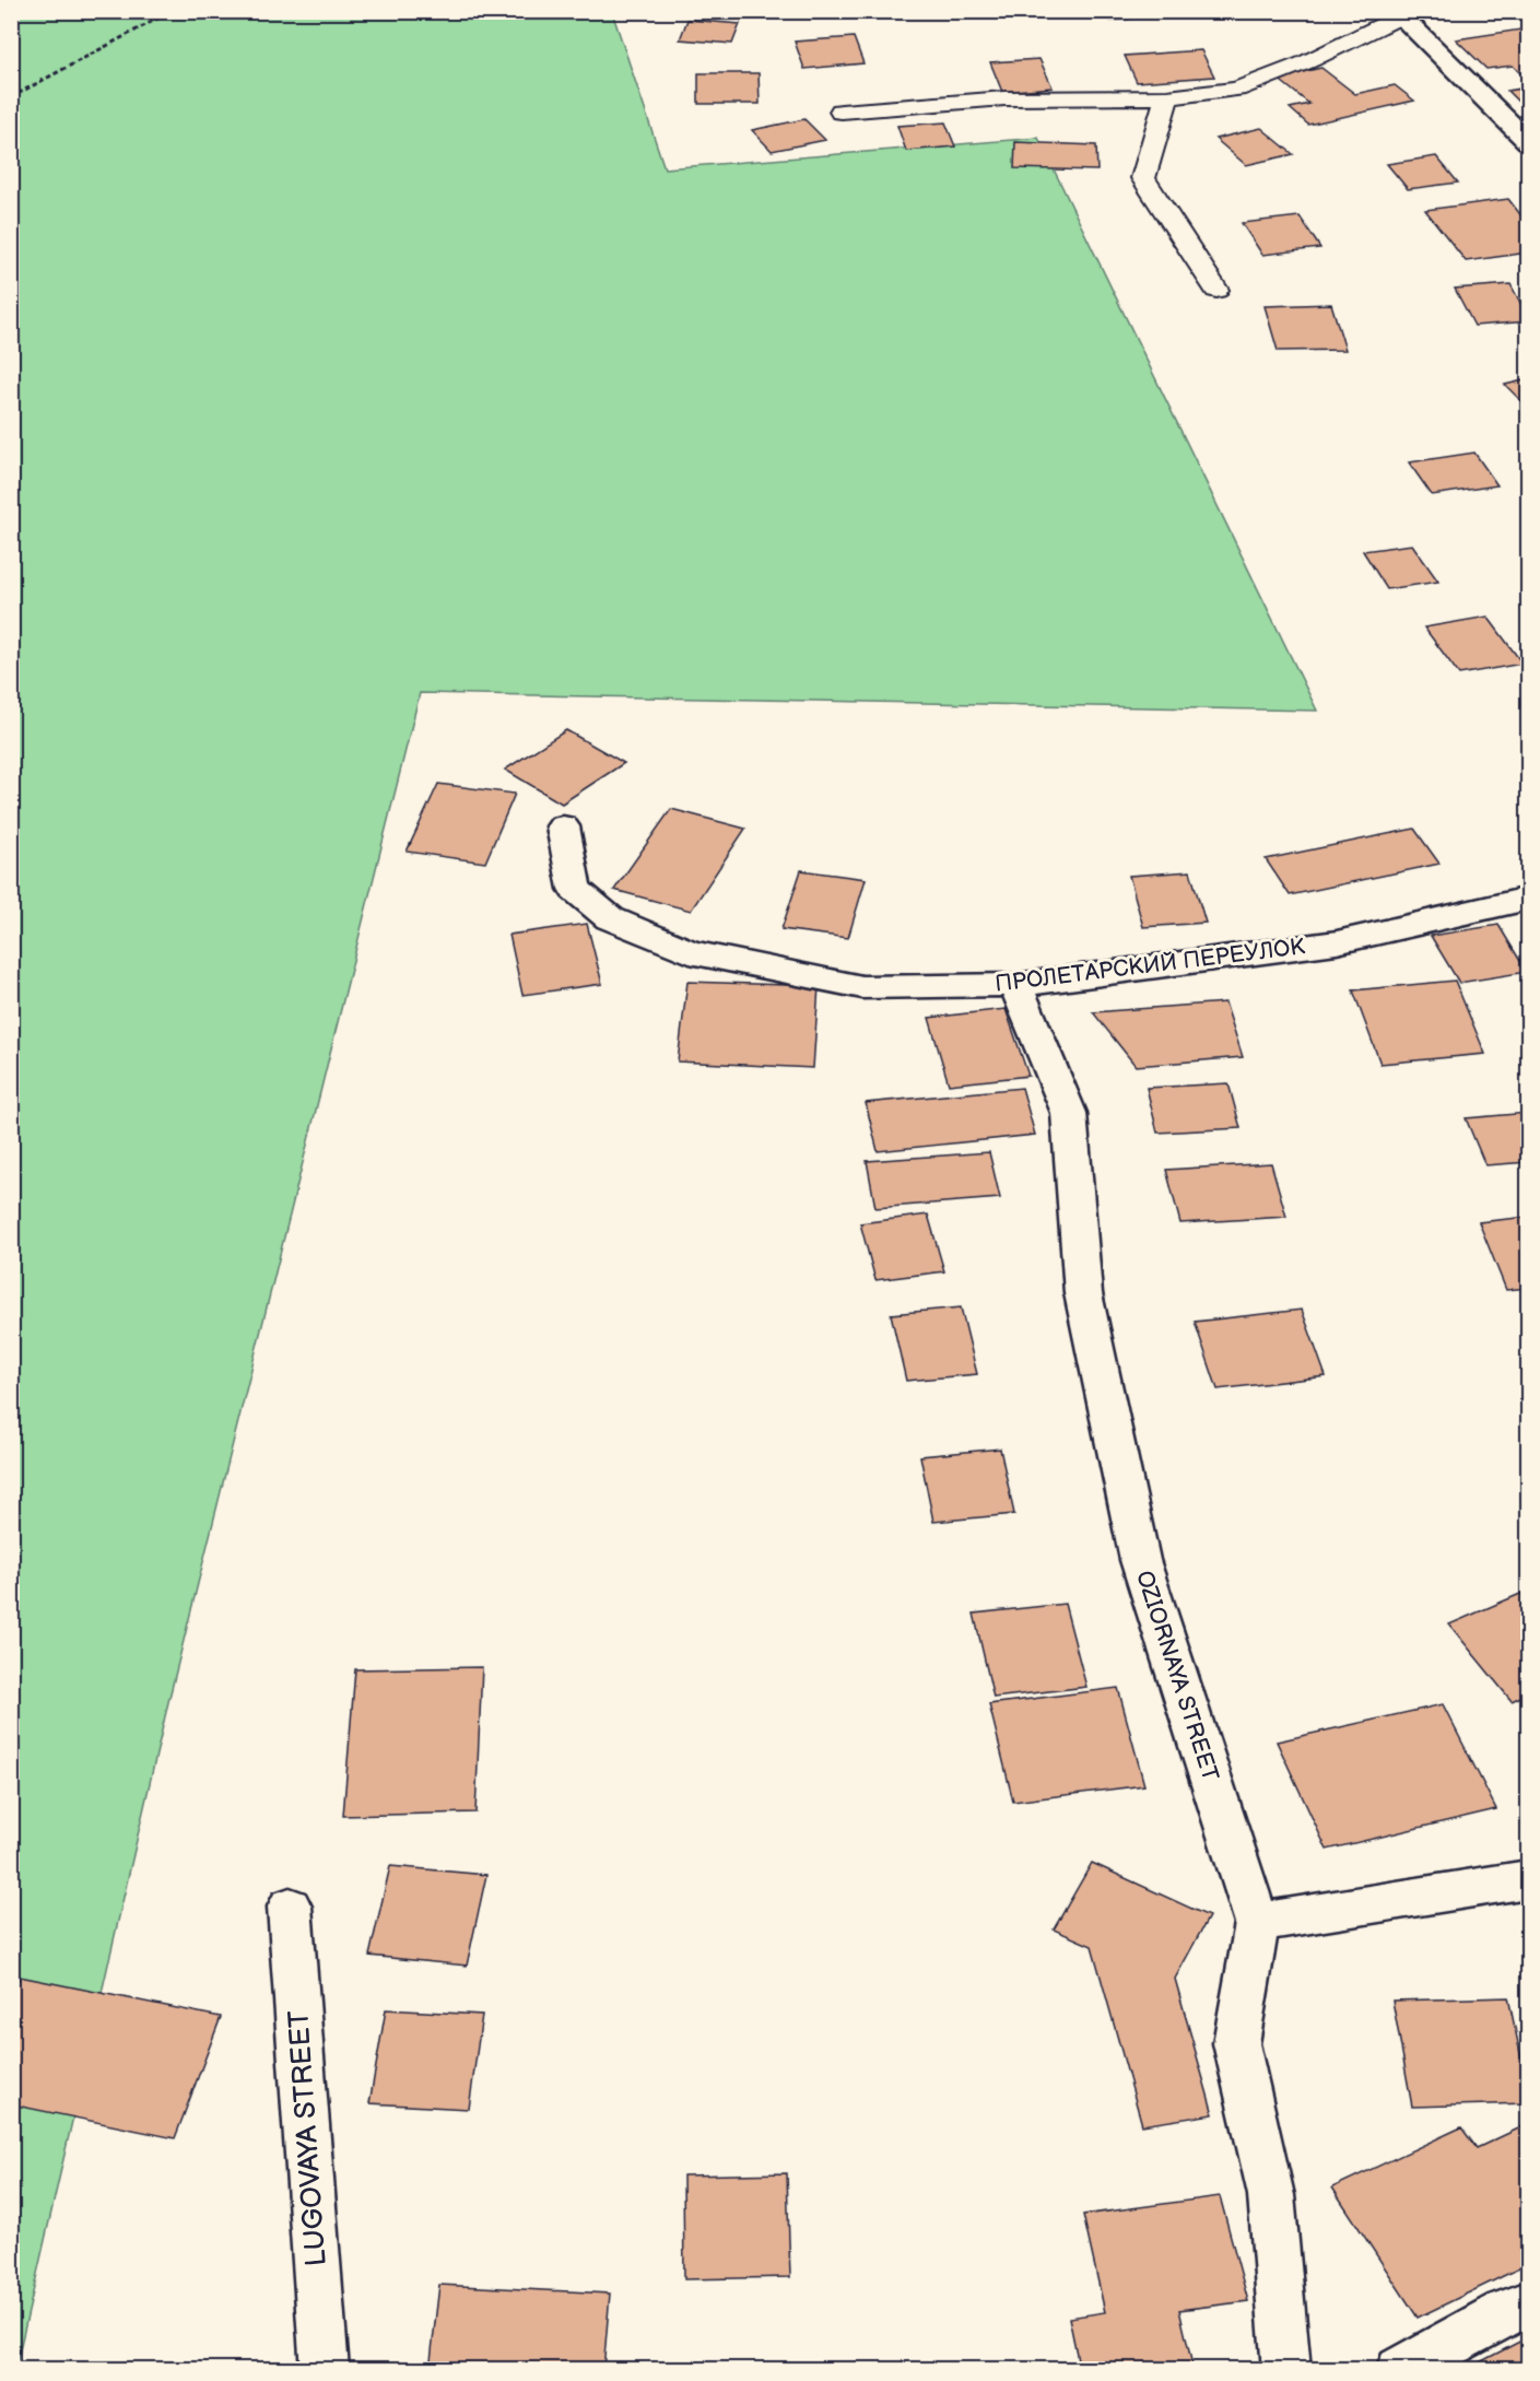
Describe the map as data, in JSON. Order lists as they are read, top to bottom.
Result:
{
  "streets": {
    "street": ["ПРОЛЕТАРСКИЙ ПЕРЕУЛОК", "OZIORNAYA STREET", "LUGOVAYA STREET"]
  },
  "crossings": [
    ["ПРОЛЕТАРСКИЙ ПЕРЕУЛОК", "OZIORNAYA STREET"]
  ]
}
